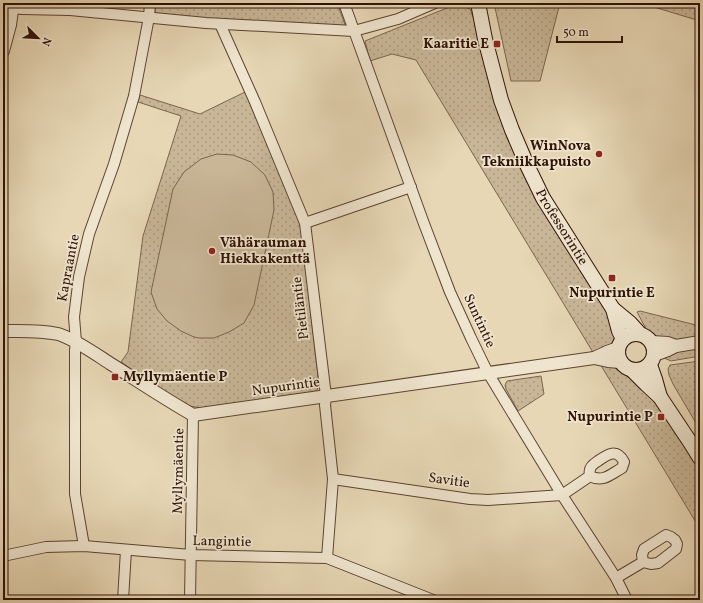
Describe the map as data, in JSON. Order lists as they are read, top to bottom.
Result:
{
  "streets": {
    "main road": ["Professorintie"],
    "street": [
      "Kapraantie",
      "Pietiläntie",
      "Suntintie",
      "Nupurintie",
      "Myllymäentie",
      "Savitie",
      "Langintie"
    ]
  },
  "crossings": [
    ["Professorintie", "Nupurintie"],
    ["Kapraantie", "Langintie"],
    ["Pietiläntie", "Nupurintie"],
    ["Pietiläntie", "Savitie"],
    ["Pietiläntie", "Langintie"],
    ["Suntintie", "Nupurintie"],
    ["Suntintie", "Savitie"],
    ["Nupurintie", "Myllymäentie"],
    ["Myllymäentie", "Langintie"]
  ],
  "places": {
    "transit": [
      "Kaaritie E",
      "Nupurintie E",
      "Myllymäentie P",
      "Nupurintie P"
    ],
    "other": ["WinNova Tekniikkapuisto", "Vähärauman Hiekkakenttä"]
  },
  "scale_bar": "50 m",
  "north": "bottom right"
}
